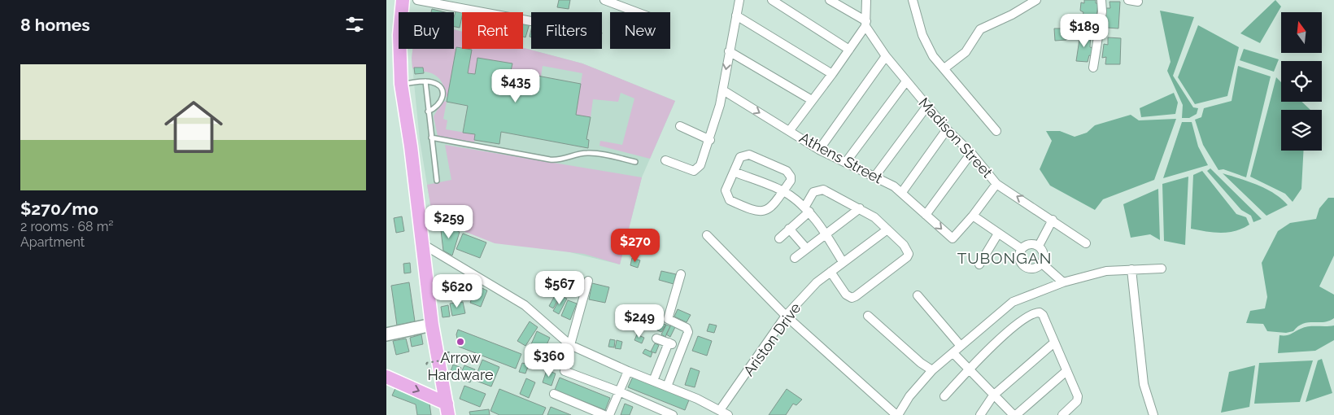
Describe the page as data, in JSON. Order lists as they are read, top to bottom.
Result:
{
  "streets": {
    "street": ["Madison Street", "Athens Street", "Ariston Drive"]
  },
  "districts": ["TUBONGAN"],
  "places": ["Arrow Hardware"],
  "north": "top",
  "page": {
    "heading": "8 homes",
    "chip": [
      "Buy",
      "Rent",
      "Filters",
      "New"
    ],
    "price": [
      "$189",
      "$435",
      "$259",
      "$270",
      "$567",
      "$620",
      "$249",
      "$360"
    ],
    "list": [
      {
        "name": "$270/mo",
        "note": "2 rooms · 68 m² · Apartment"
      }
    ]
  }
}
